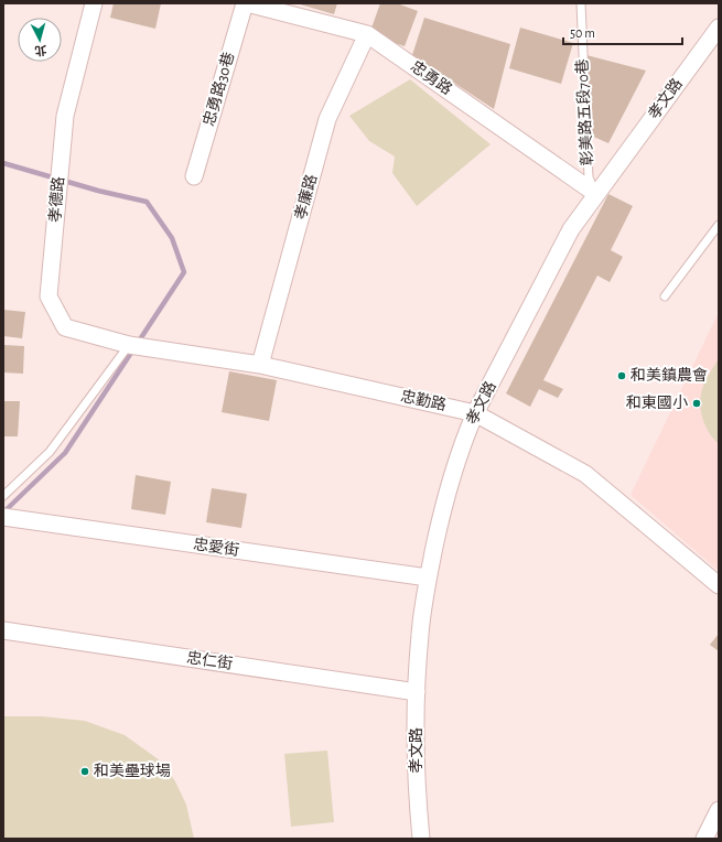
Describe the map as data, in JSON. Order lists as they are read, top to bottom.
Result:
{
  "streets": {
    "street": [
      "忠勇路",
      "忠勇路30巷",
      "孝文路",
      "孝廉路",
      "孝德路",
      "忠勤路",
      "忠愛街",
      "忠仁街"
    ],
    "lane": ["彰美路五段70巷"]
  },
  "crossings": [
    ["忠勇路", "忠勇路30巷"],
    ["忠勇路", "孝文路"],
    ["忠勇路", "彰美路五段70巷"],
    ["忠勇路", "孝廉路"],
    ["孝文路", "彰美路五段70巷"],
    ["孝文路", "忠勤路"],
    ["孝文路", "忠愛街"],
    ["孝文路", "忠仁街"],
    ["孝廉路", "忠勤路"],
    ["孝德路", "忠勤路"]
  ],
  "places": ["和美鎮農會", "和東國小", "和美壘球場"],
  "scale_bar": "50 m",
  "north": "bottom"
}
